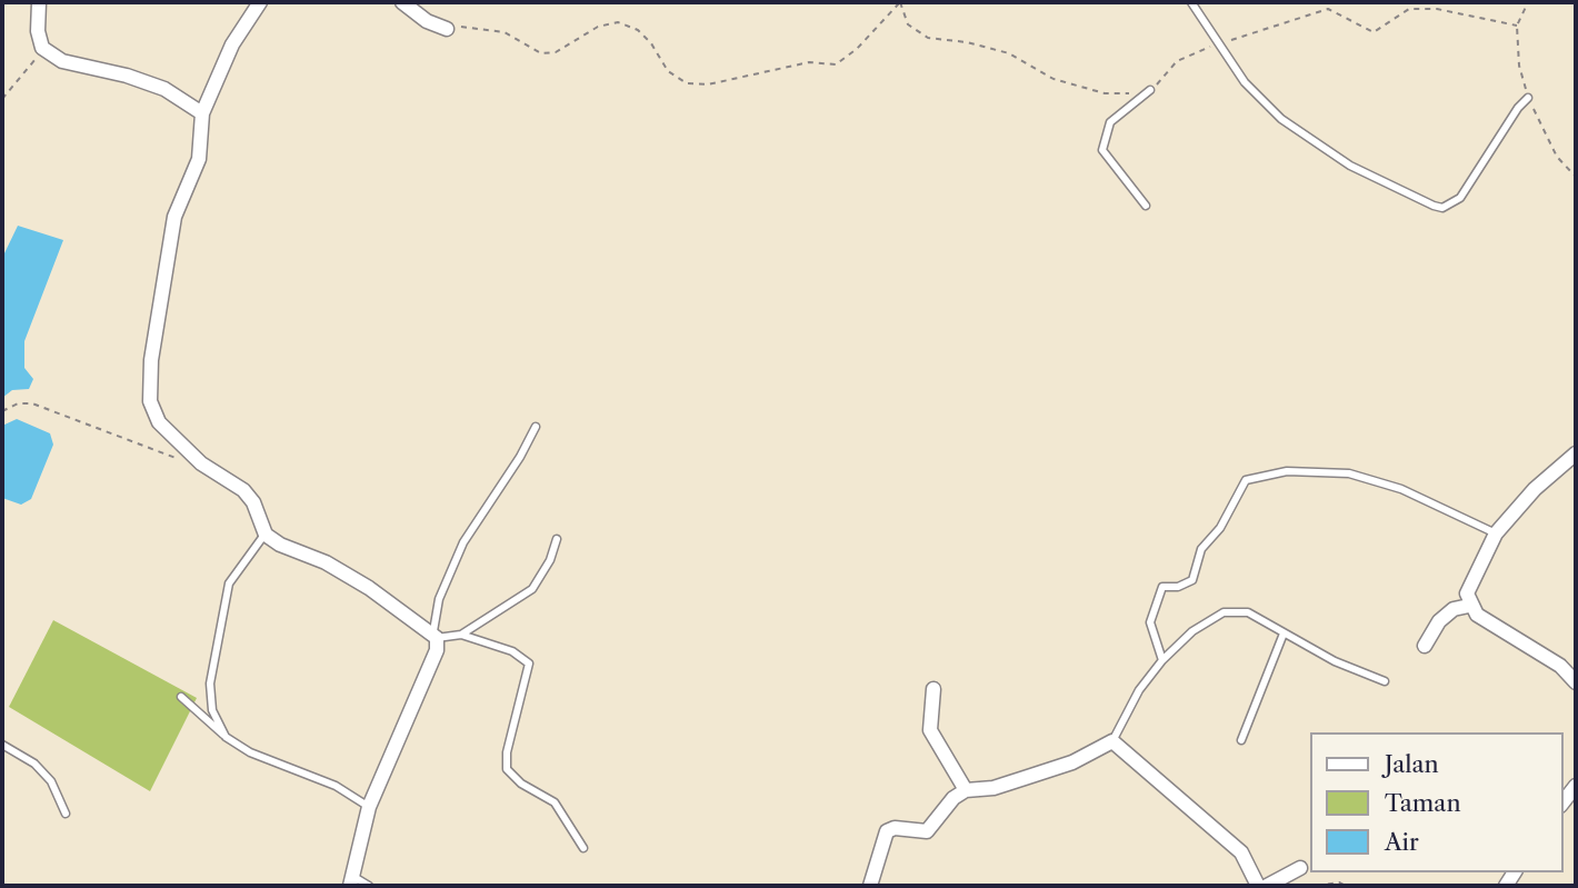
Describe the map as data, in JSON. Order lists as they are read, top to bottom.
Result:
{
  "legend": ["Jalan", "Taman", "Air"]
}
